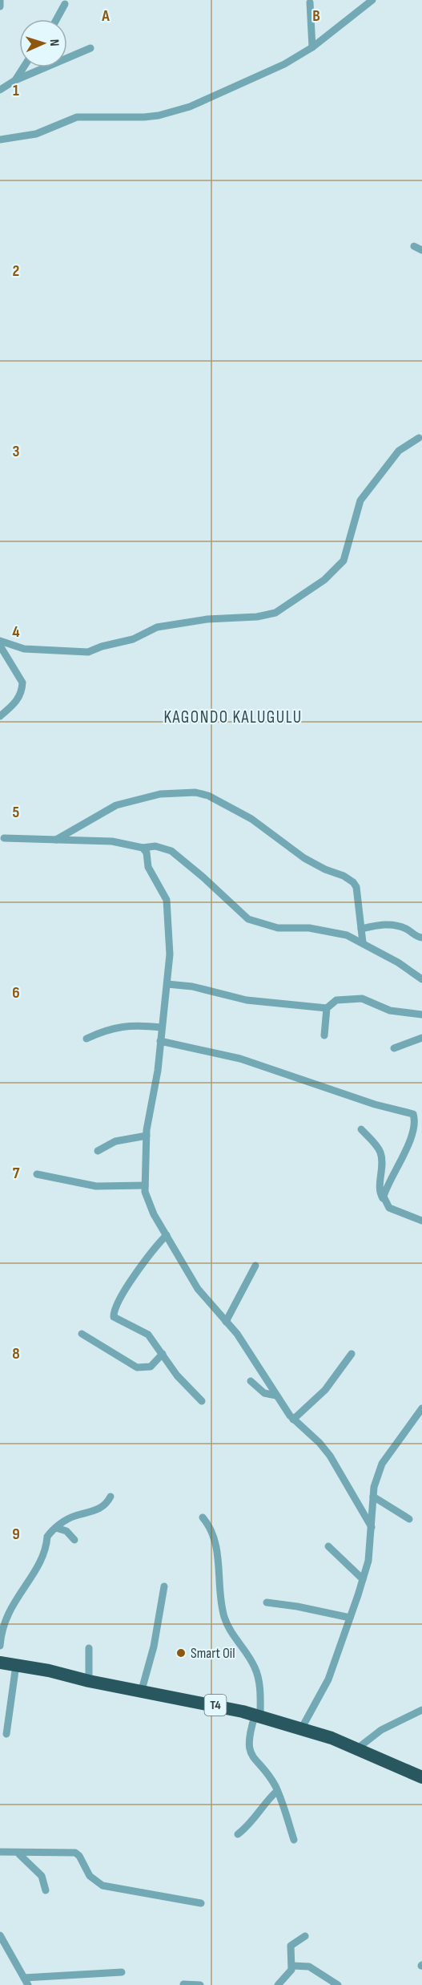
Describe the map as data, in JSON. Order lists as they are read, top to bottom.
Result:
{
  "streets": {
    "highway": ["T4"]
  },
  "districts": ["KAGONDO KALUGULU"],
  "places": ["Smart Oil"],
  "north": "right",
  "grid": {
    "columns": ["A", "B"],
    "rows": [
      "1",
      "2",
      "3",
      "4",
      "5",
      "6",
      "7",
      "8",
      "9"
    ]
  }
}
